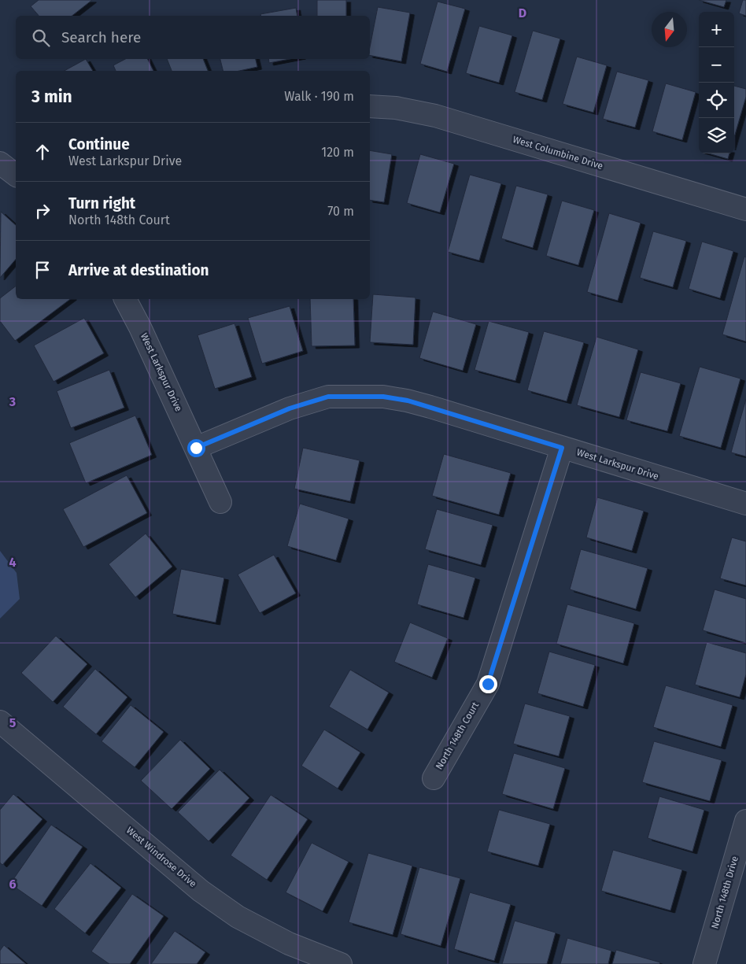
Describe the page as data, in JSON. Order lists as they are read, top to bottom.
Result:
{
  "streets": {
    "street": [
      "West Columbine Drive",
      "West Larkspur Drive",
      "North 148th Court",
      "West Windrose Drive",
      "North 148th Drive"
    ]
  },
  "crossings": [
    ["West Larkspur Drive", "North 148th Court"]
  ],
  "north": "bottom",
  "page": {
    "map_buttons": ["+", "−"],
    "search": "Search here",
    "heading": ["3 min", "Walk · 190 m"],
    "list": [
      ["Continue", "West Larkspur Drive", "120 m"],
      ["Turn right", "North 148th Court", "70 m"],
      "Arrive at destination"
    ]
  },
  "grid": {
    "columns": ["D"],
    "rows": [
      "3",
      "4",
      "5",
      "6"
    ]
  }
}
